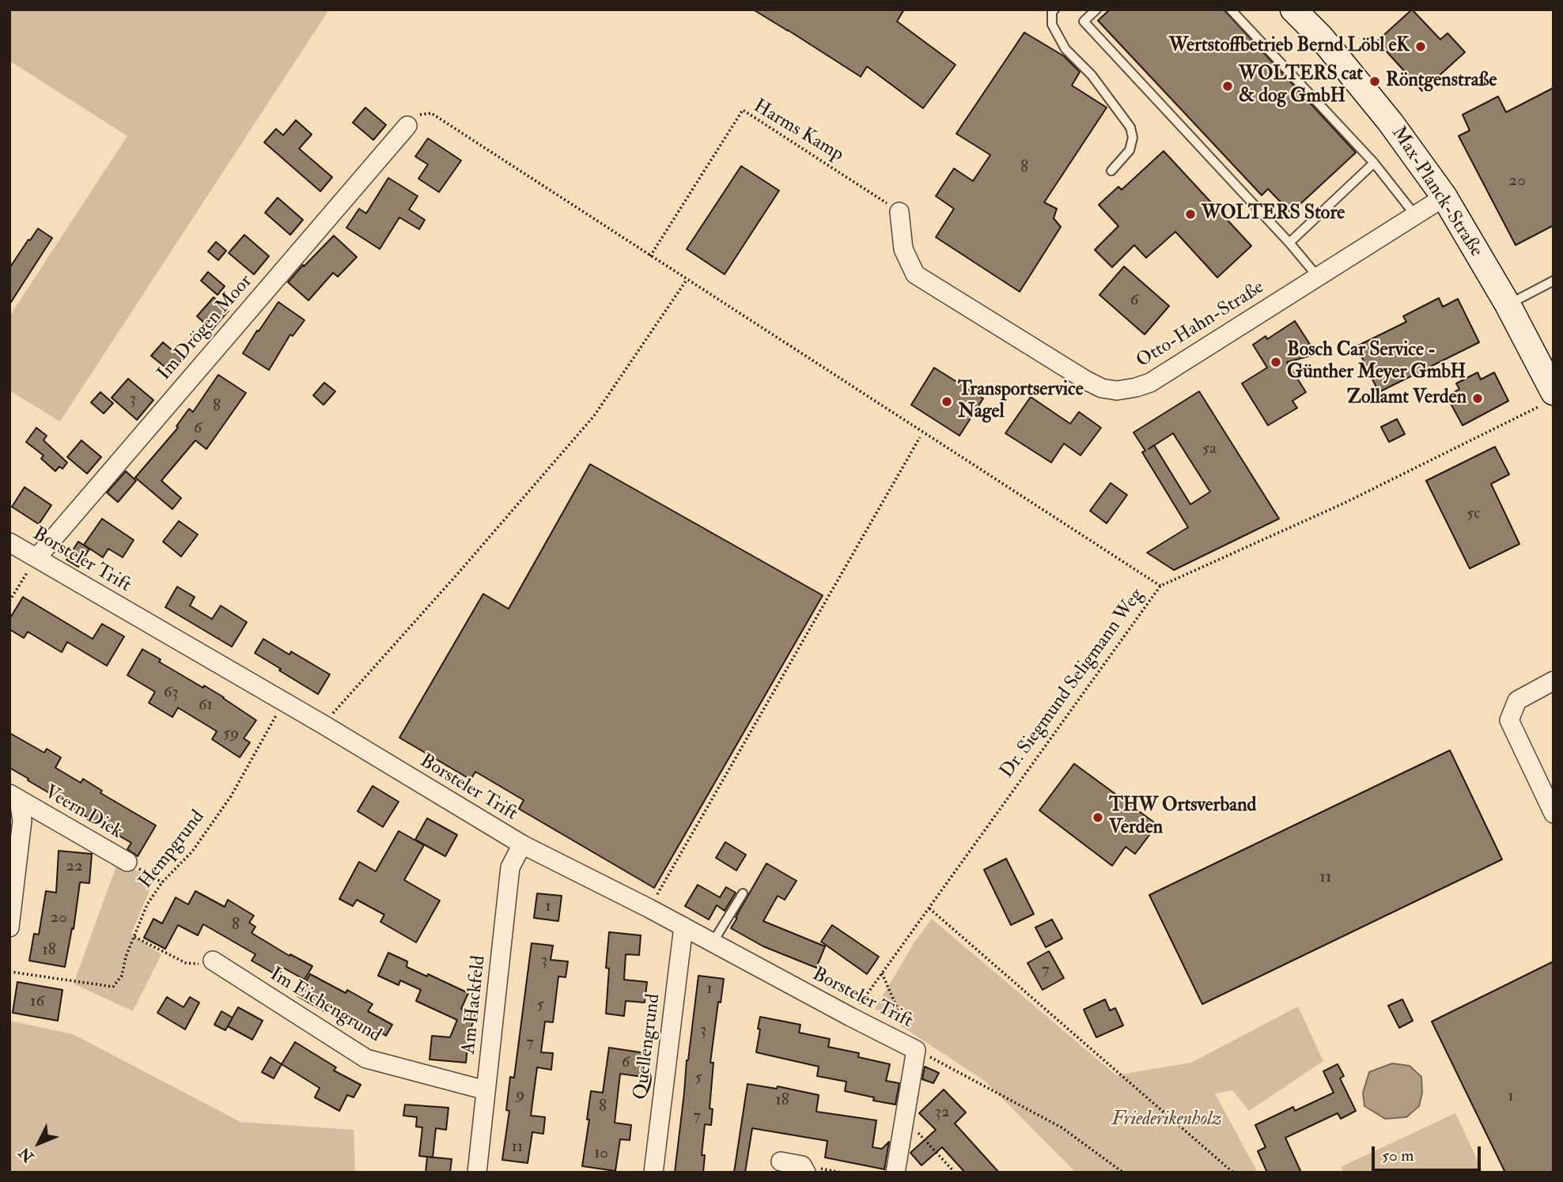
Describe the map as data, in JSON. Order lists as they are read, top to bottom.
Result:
{
  "streets": {
    "street": [
      "Max-Planck-Straße",
      "Otto-Hahn-Straße",
      "Im Drögen Moor",
      "Borsteler Trift",
      "Veern Diek",
      "Am Hackfeld",
      "Im Eichengrund",
      "Quellengrund"
    ],
    "path": ["Harms Kamp", "Dr. Siegmund Seligmann Weg", "Hempgrund"]
  },
  "crossings": [
    ["Harms Kamp", "Otto-Hahn-Straße"],
    ["Max-Planck-Straße", "Otto-Hahn-Straße"],
    ["Max-Planck-Straße", "Dr. Siegmund Seligmann Weg"],
    ["Im Drögen Moor", "Borsteler Trift"],
    ["Borsteler Trift", "Dr. Siegmund Seligmann Weg"],
    ["Borsteler Trift", "Hempgrund"],
    ["Borsteler Trift", "Am Hackfeld"],
    ["Borsteler Trift", "Quellengrund"],
    ["Am Hackfeld", "Im Eichengrund"]
  ],
  "parks": ["Friederikenholz"],
  "places": [
    "Wertstoffbetrieb Bernd Löbl eK",
    "Röntgenstraße",
    "WOLTERS cat & dog GmbH",
    "WOLTERS Store",
    "Bosch Car Service - Günther Meyer GmbH",
    "Zollamt Verden",
    "Transportservice Nagel",
    "THW Ortsverband Verden"
  ],
  "house_numbers": [
    "8",
    "20",
    "6",
    "3",
    "8",
    "6",
    "5a",
    "5c",
    "63",
    "61",
    "59",
    "22",
    "11",
    "1",
    "20",
    "8",
    "18",
    "3",
    "7",
    "1",
    "16",
    "5",
    "3",
    "7",
    "6",
    "5",
    "9",
    "1",
    "18",
    "8",
    "32",
    "7",
    "11",
    "10"
  ],
  "scale_bar": "50 m",
  "north": "bottom left"
}
